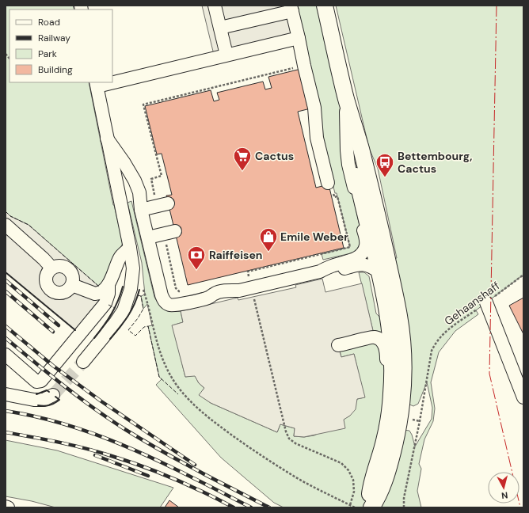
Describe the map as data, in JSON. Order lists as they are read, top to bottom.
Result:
{
  "streets": {
    "path": ["Gehaanshaff"]
  },
  "places": {
    "supermarket": ["Cactus"],
    "bus stop": ["Bettembourg, Cactus"],
    "shop": ["Emile Weber"],
    "bank": ["Raiffeisen"]
  },
  "legend": [
    "Road",
    "Railway",
    "Park",
    "Building"
  ],
  "north": "bottom"
}
